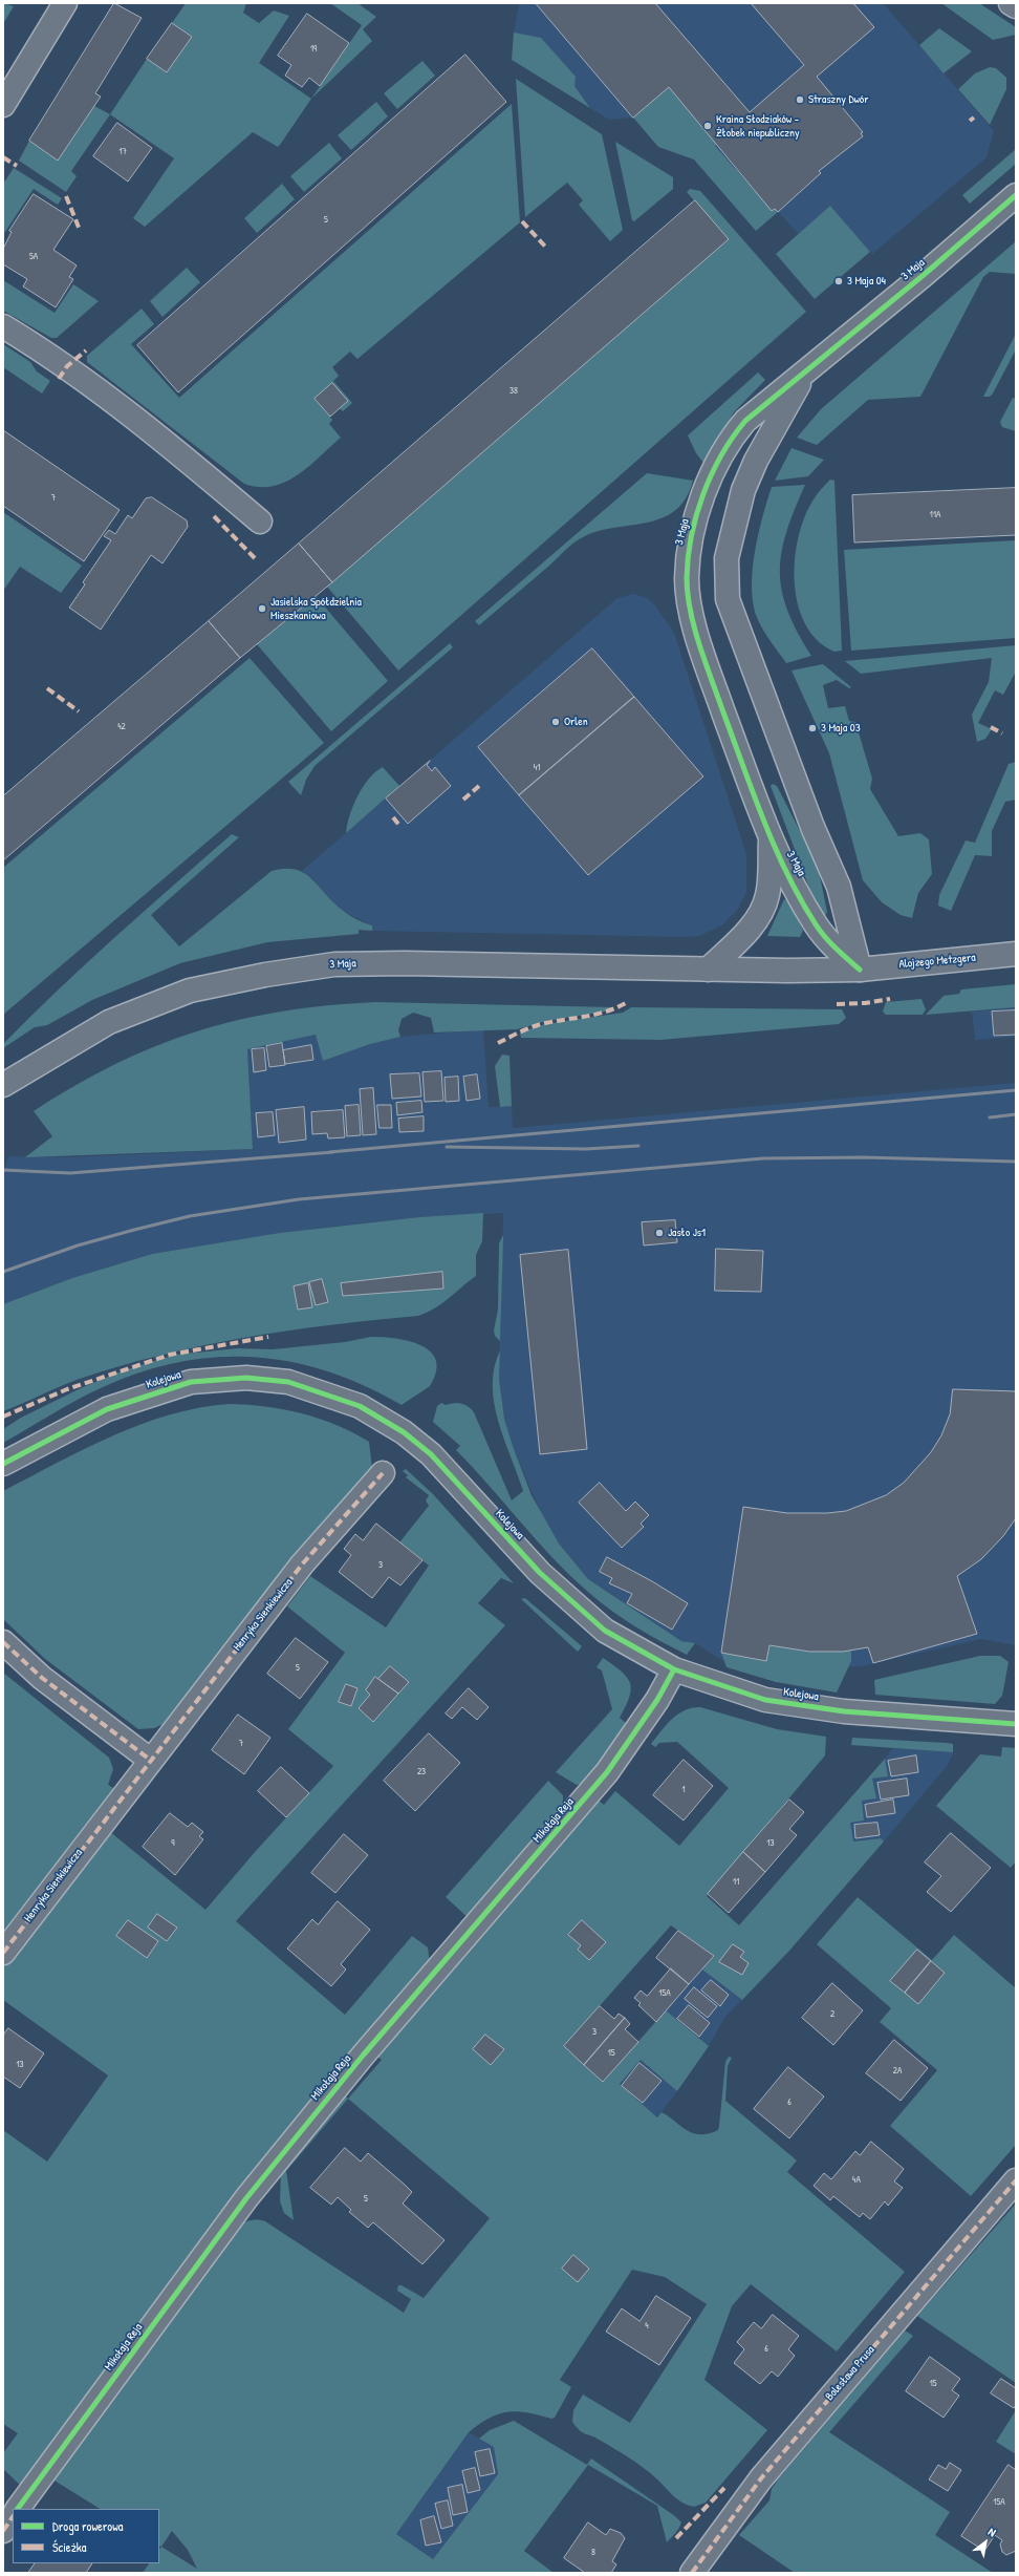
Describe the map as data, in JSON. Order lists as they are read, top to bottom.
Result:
{
  "streets": {
    "street": [
      "3 Maja",
      "Alojzego Metzgera",
      "Kolejowa",
      "Henryka Sienkiewicza",
      "Mikołaja Reja",
      "Bolesława Prusa"
    ]
  },
  "crossings": [
    ["3 Maja", "Alojzego Metzgera"],
    ["Kolejowa", "Mikołaja Reja"]
  ],
  "places": [
    "Straszny Dwór",
    "Kraina Słodziaków - Żłobek niepubliczny",
    "3 Maja 04",
    "Jasielska Spółdzielnia Mieszkaniowa",
    "Orlen",
    "3 Maja 03",
    "Jasło Js1"
  ],
  "house_numbers": [
    "19",
    "17",
    "5",
    "5A",
    "38",
    "7",
    "11A",
    "42",
    "41",
    "3",
    "5",
    "7",
    "23",
    "1",
    "9",
    "13",
    "11",
    "15A",
    "2",
    "3",
    "15",
    "13",
    "2A",
    "6",
    "4A",
    "5",
    "4",
    "6",
    "15",
    "15A",
    "8"
  ],
  "legend": ["Droga rowerowa", "Ścieżka"],
  "north": "top right"
}
